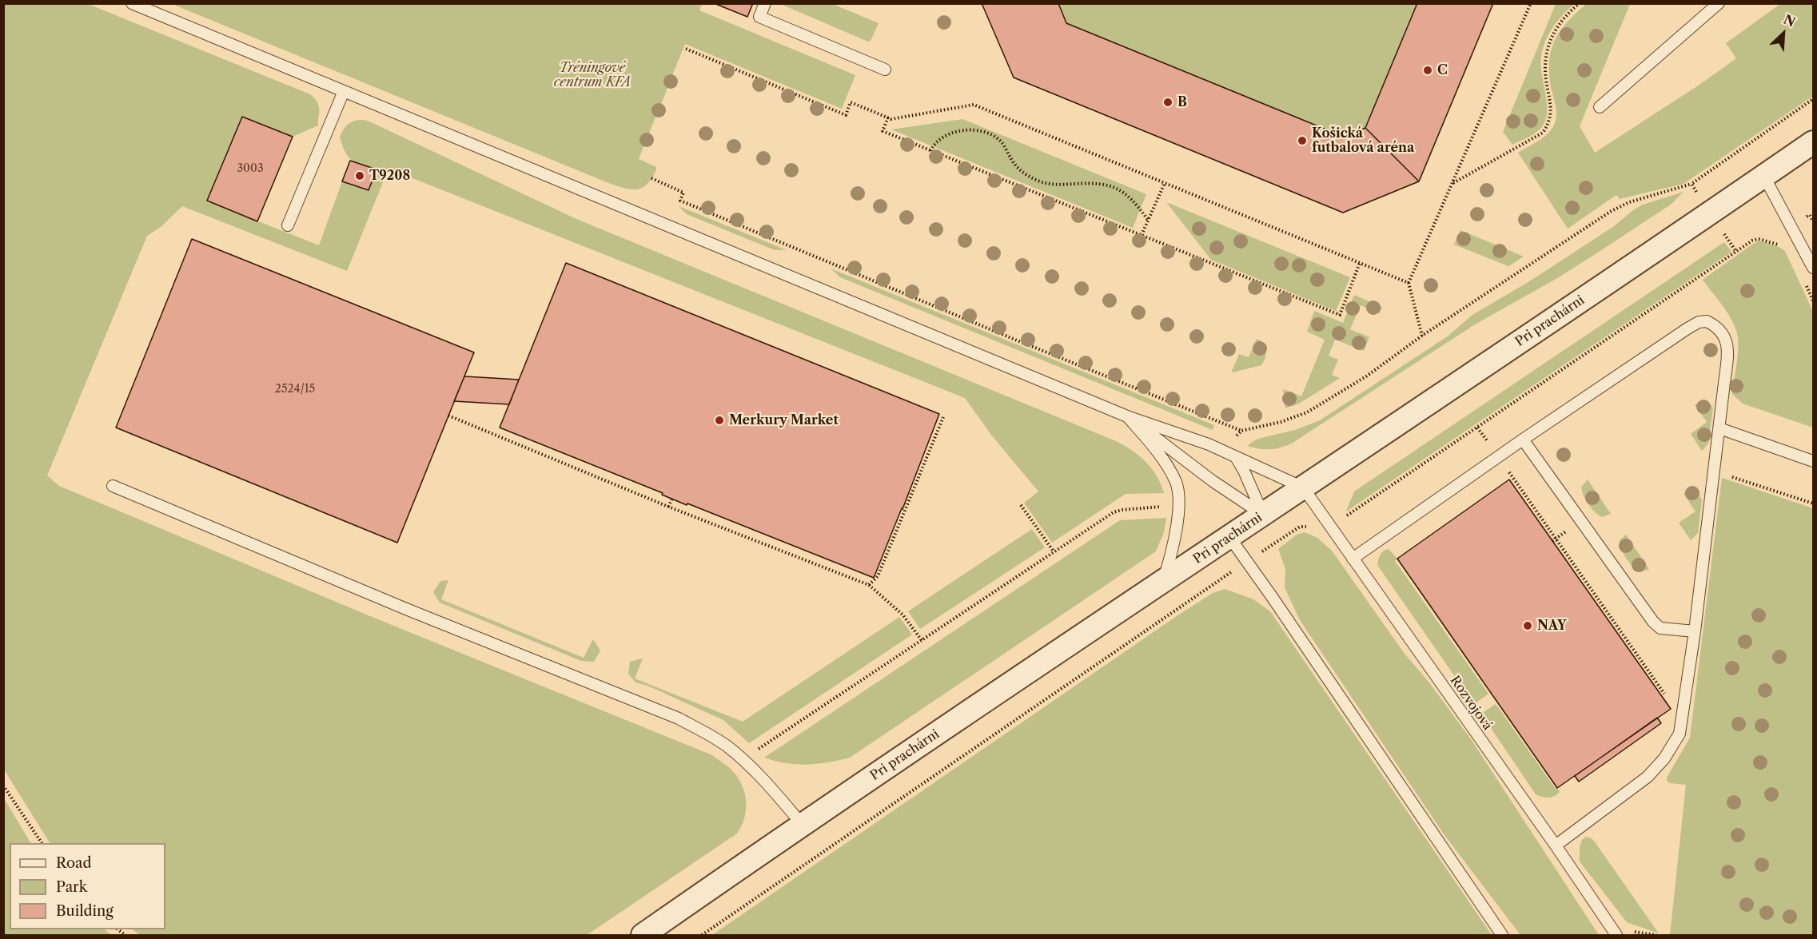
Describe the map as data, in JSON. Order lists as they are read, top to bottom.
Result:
{
  "streets": {
    "street": ["Pri prachárni"],
    "lane": ["Rozvojová"]
  },
  "crossings": [
    ["Pri prachárni", "Rozvojová"]
  ],
  "parks": ["Tréningové centrum KFA"],
  "places": [
    "C",
    "B",
    "Košická futbalová aréna",
    "T9208",
    "Merkury Market",
    "NAY"
  ],
  "house_numbers": ["3003", "2524/15"],
  "legend": ["Road", "Park", "Building"],
  "north": "top right"
}
